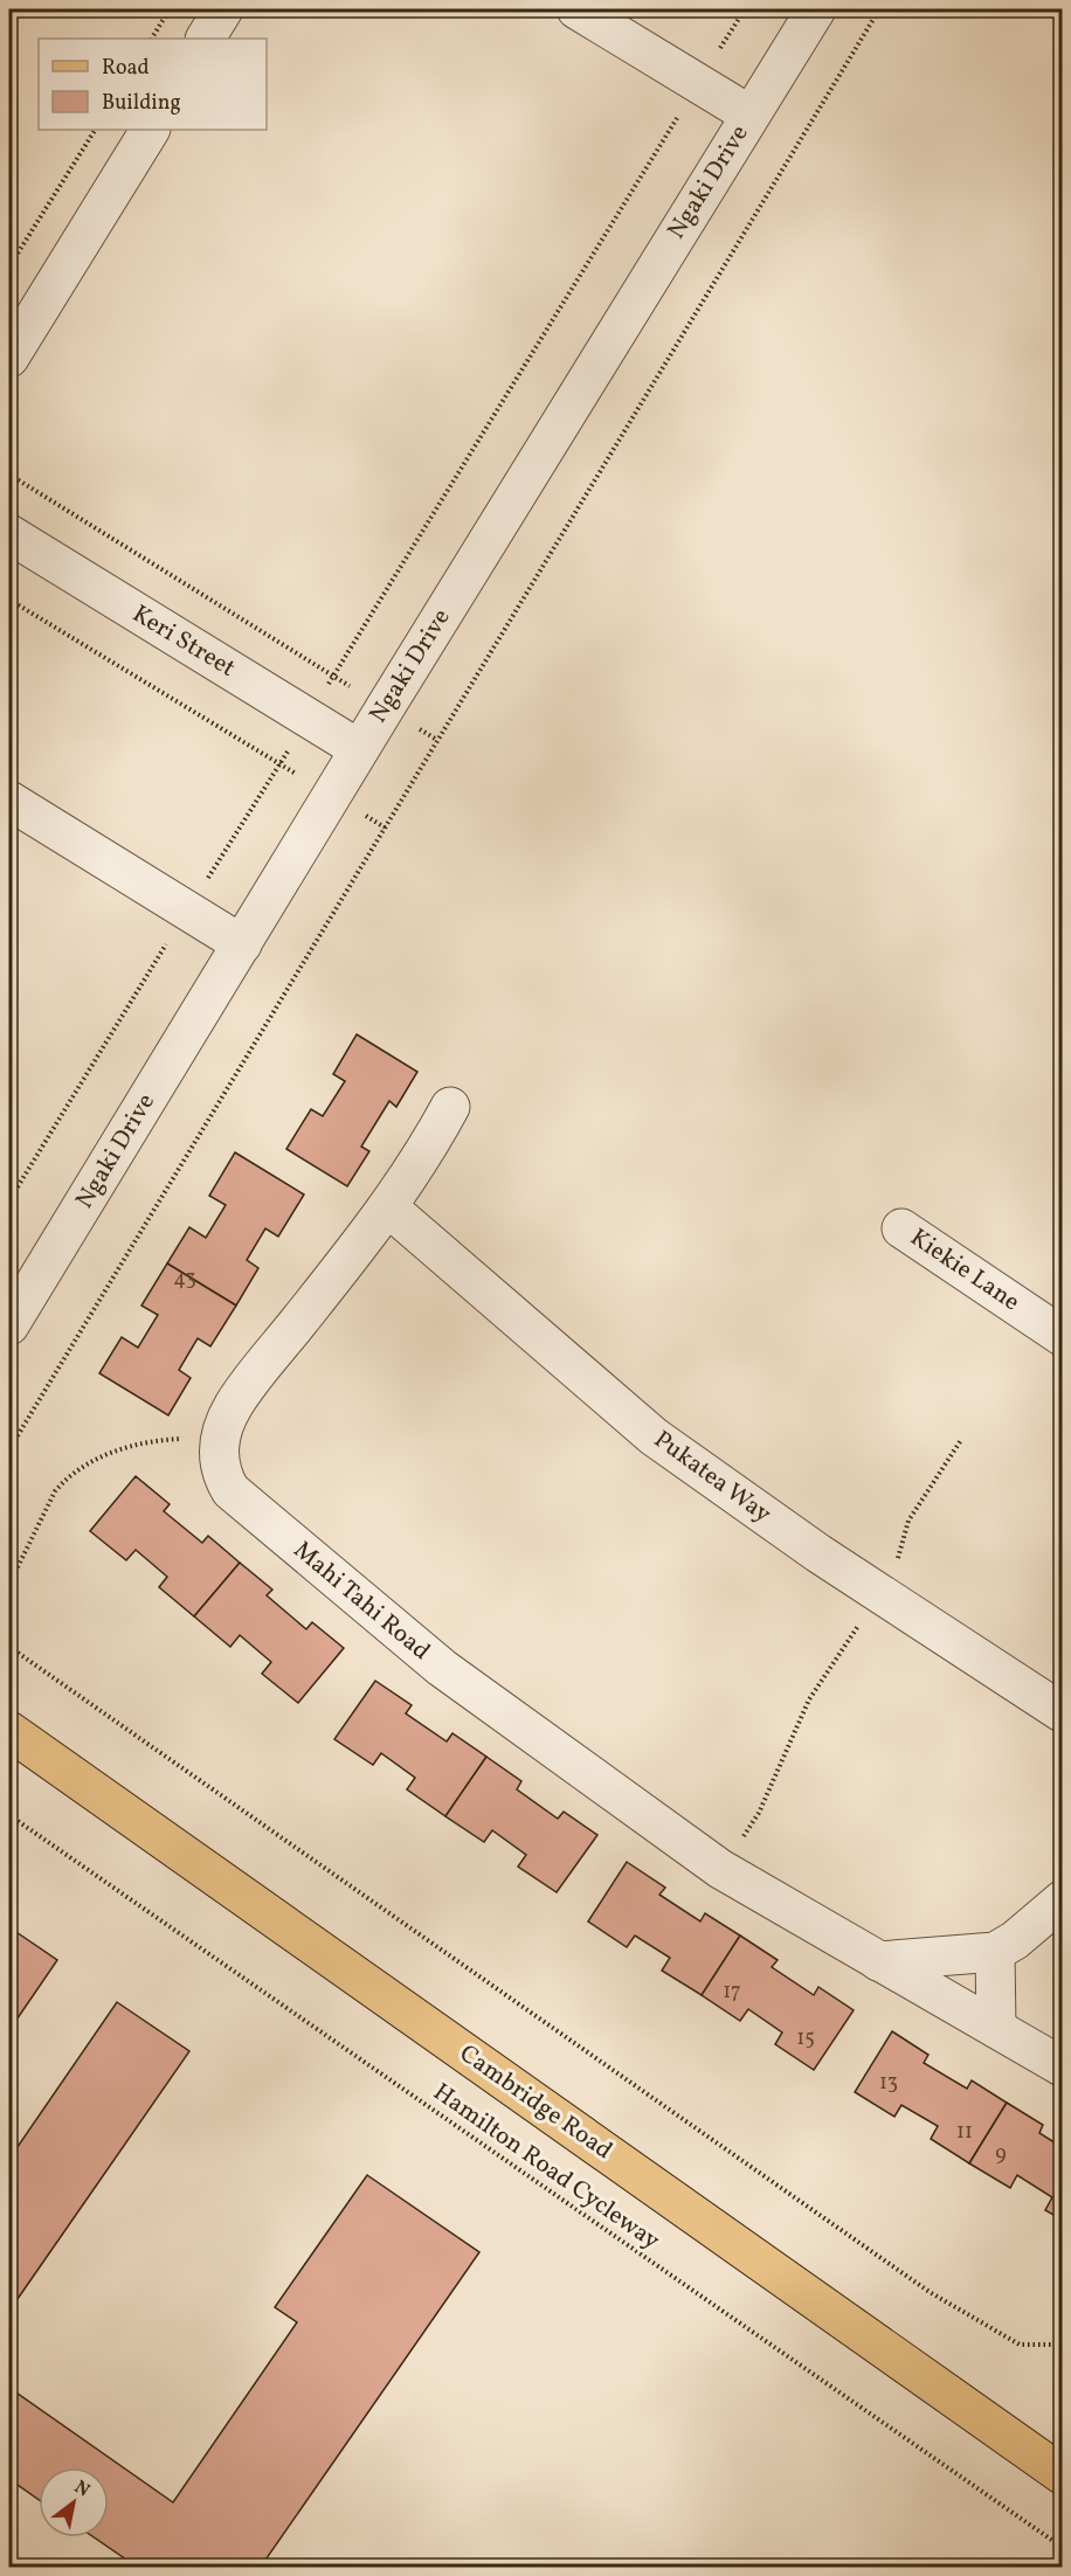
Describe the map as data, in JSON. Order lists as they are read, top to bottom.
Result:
{
  "streets": {
    "main road": ["Cambridge Road"],
    "street": [
      "Ngaki Drive",
      "Keri Street",
      "Kiekie Lane",
      "Pukatea Way",
      "Mahi Tahi Road"
    ],
    "path": ["Hamilton Road Cycleway"]
  },
  "crossings": [
    ["Ngaki Drive", "Keri Street"],
    ["Pukatea Way", "Mahi Tahi Road"]
  ],
  "house_numbers": [
    "43",
    "17",
    "15",
    "13",
    "11",
    "9"
  ],
  "legend": ["Road", "Building"],
  "north": "top right"
}
